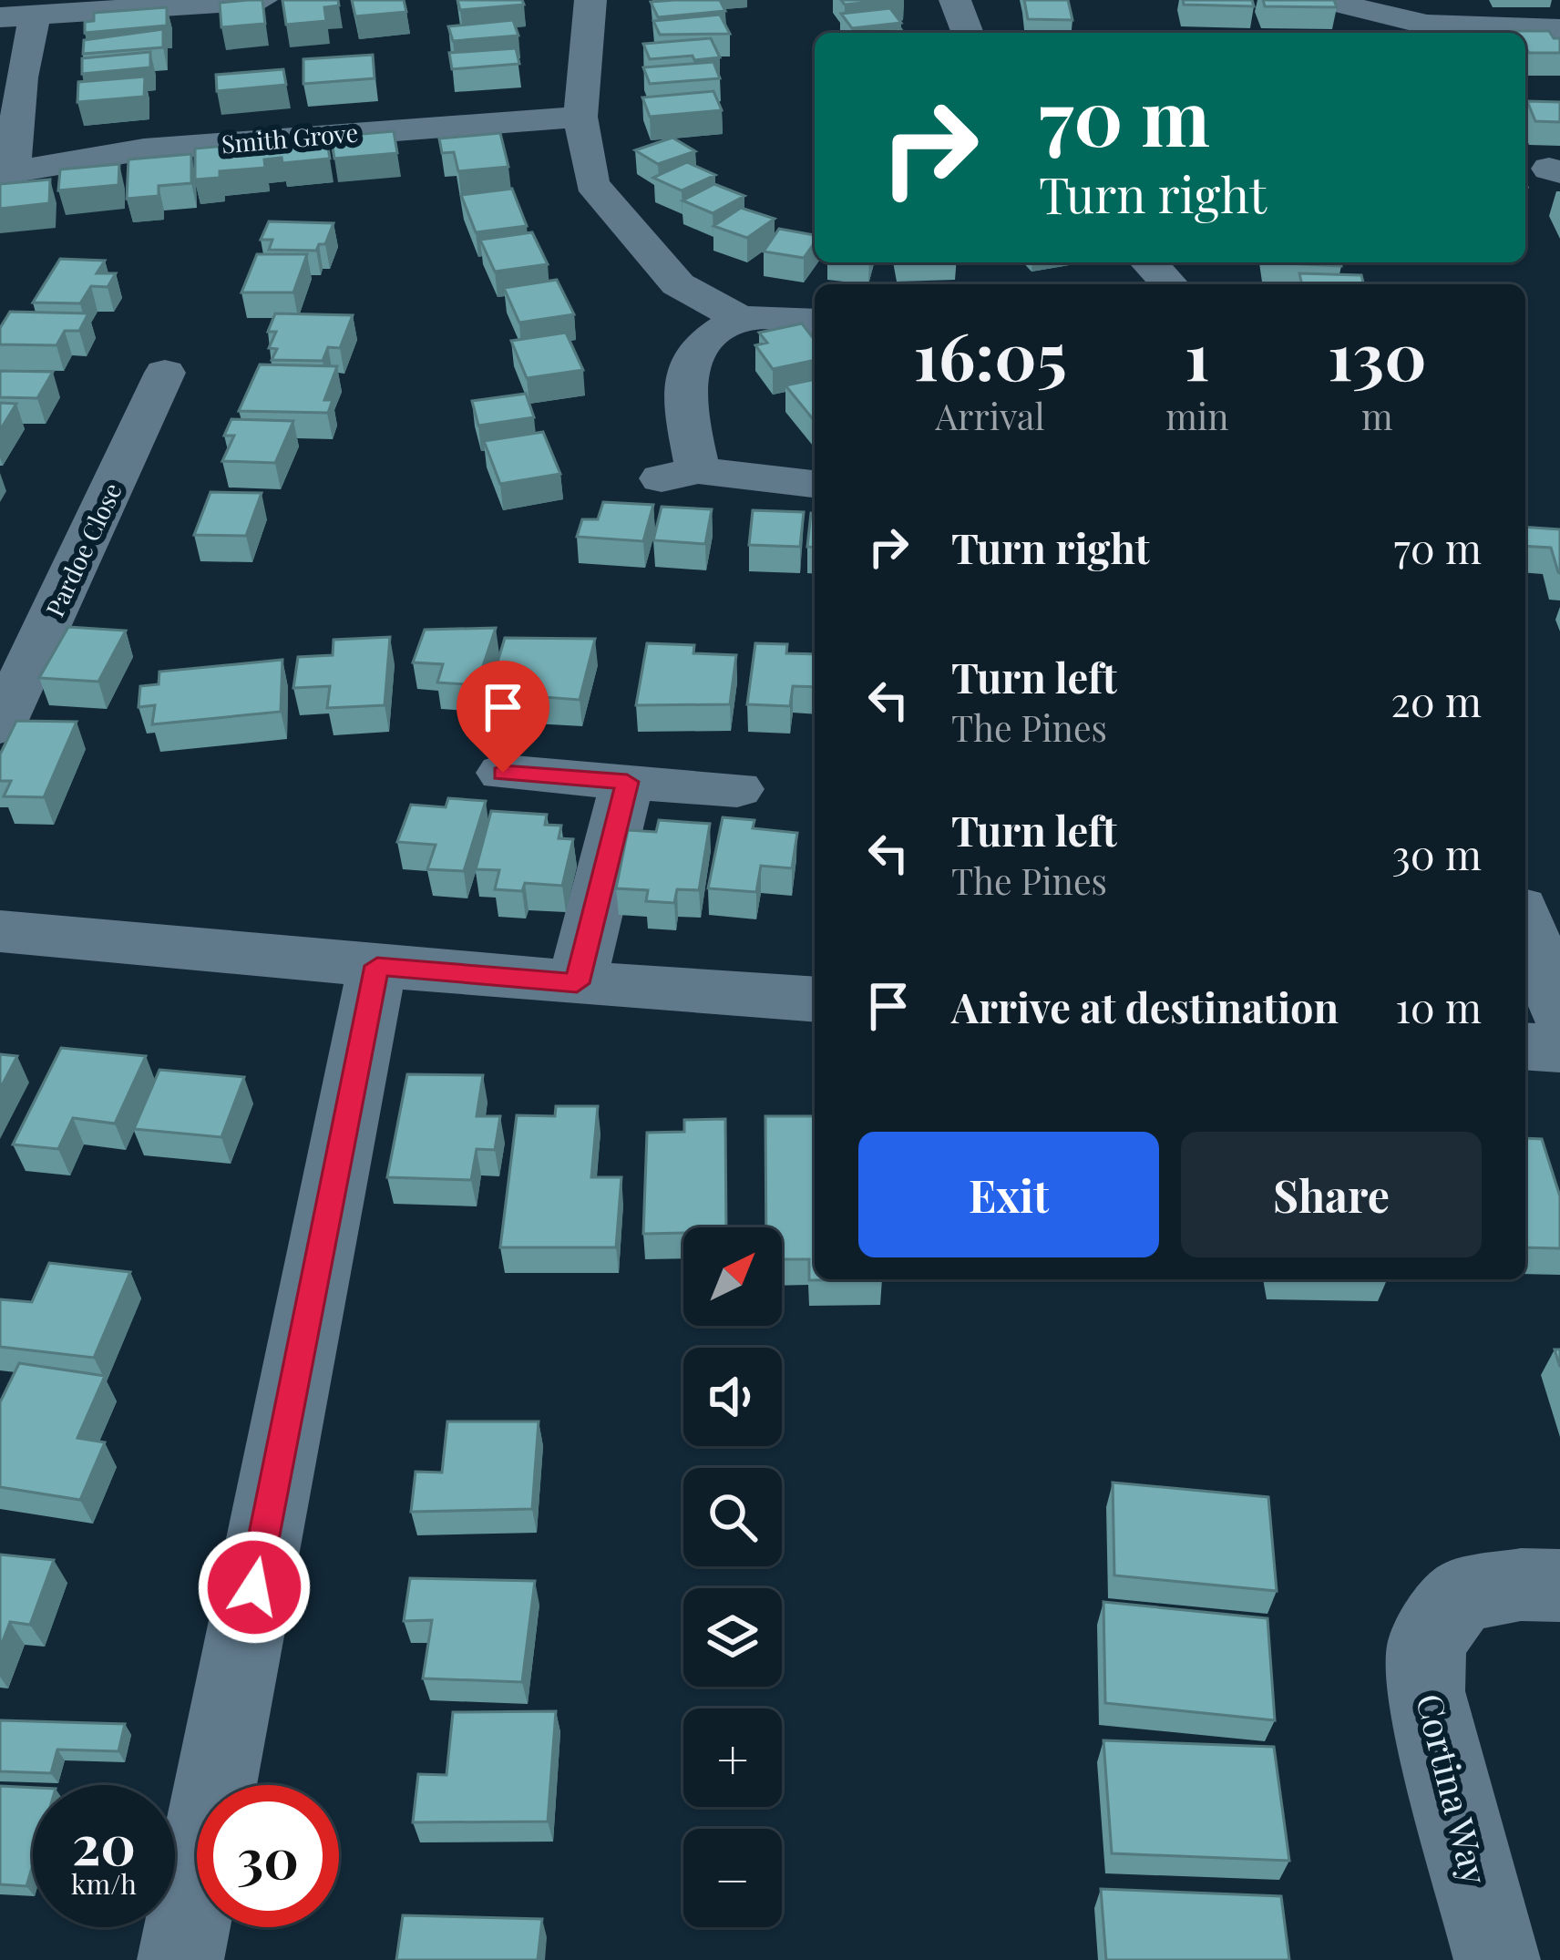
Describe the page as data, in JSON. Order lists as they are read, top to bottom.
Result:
{
  "streets": {
    "street": ["Smith Grove", "Pardoe Close", "Cortina Way"]
  },
  "north": "top right",
  "page": {
    "turn": ["70 m", "Turn right"],
    "eta": [
      "16:05",
      "Arrival",
      "1",
      "min",
      "130",
      "m"
    ],
    "list": [
      {
        "name": "Turn right",
        "value": "70 m"
      },
      {
        "name": "Turn left",
        "note": "The Pines",
        "value": "20 m"
      },
      {
        "name": "Turn left",
        "note": "The Pines",
        "value": "30 m"
      },
      {
        "name": "Arrive at destination",
        "value": "10 m"
      }
    ],
    "buttons": ["Exit", "Share"],
    "map_buttons": ["+", "−"],
    "speed": "20 km/h",
    "limit": "30"
  }
}
